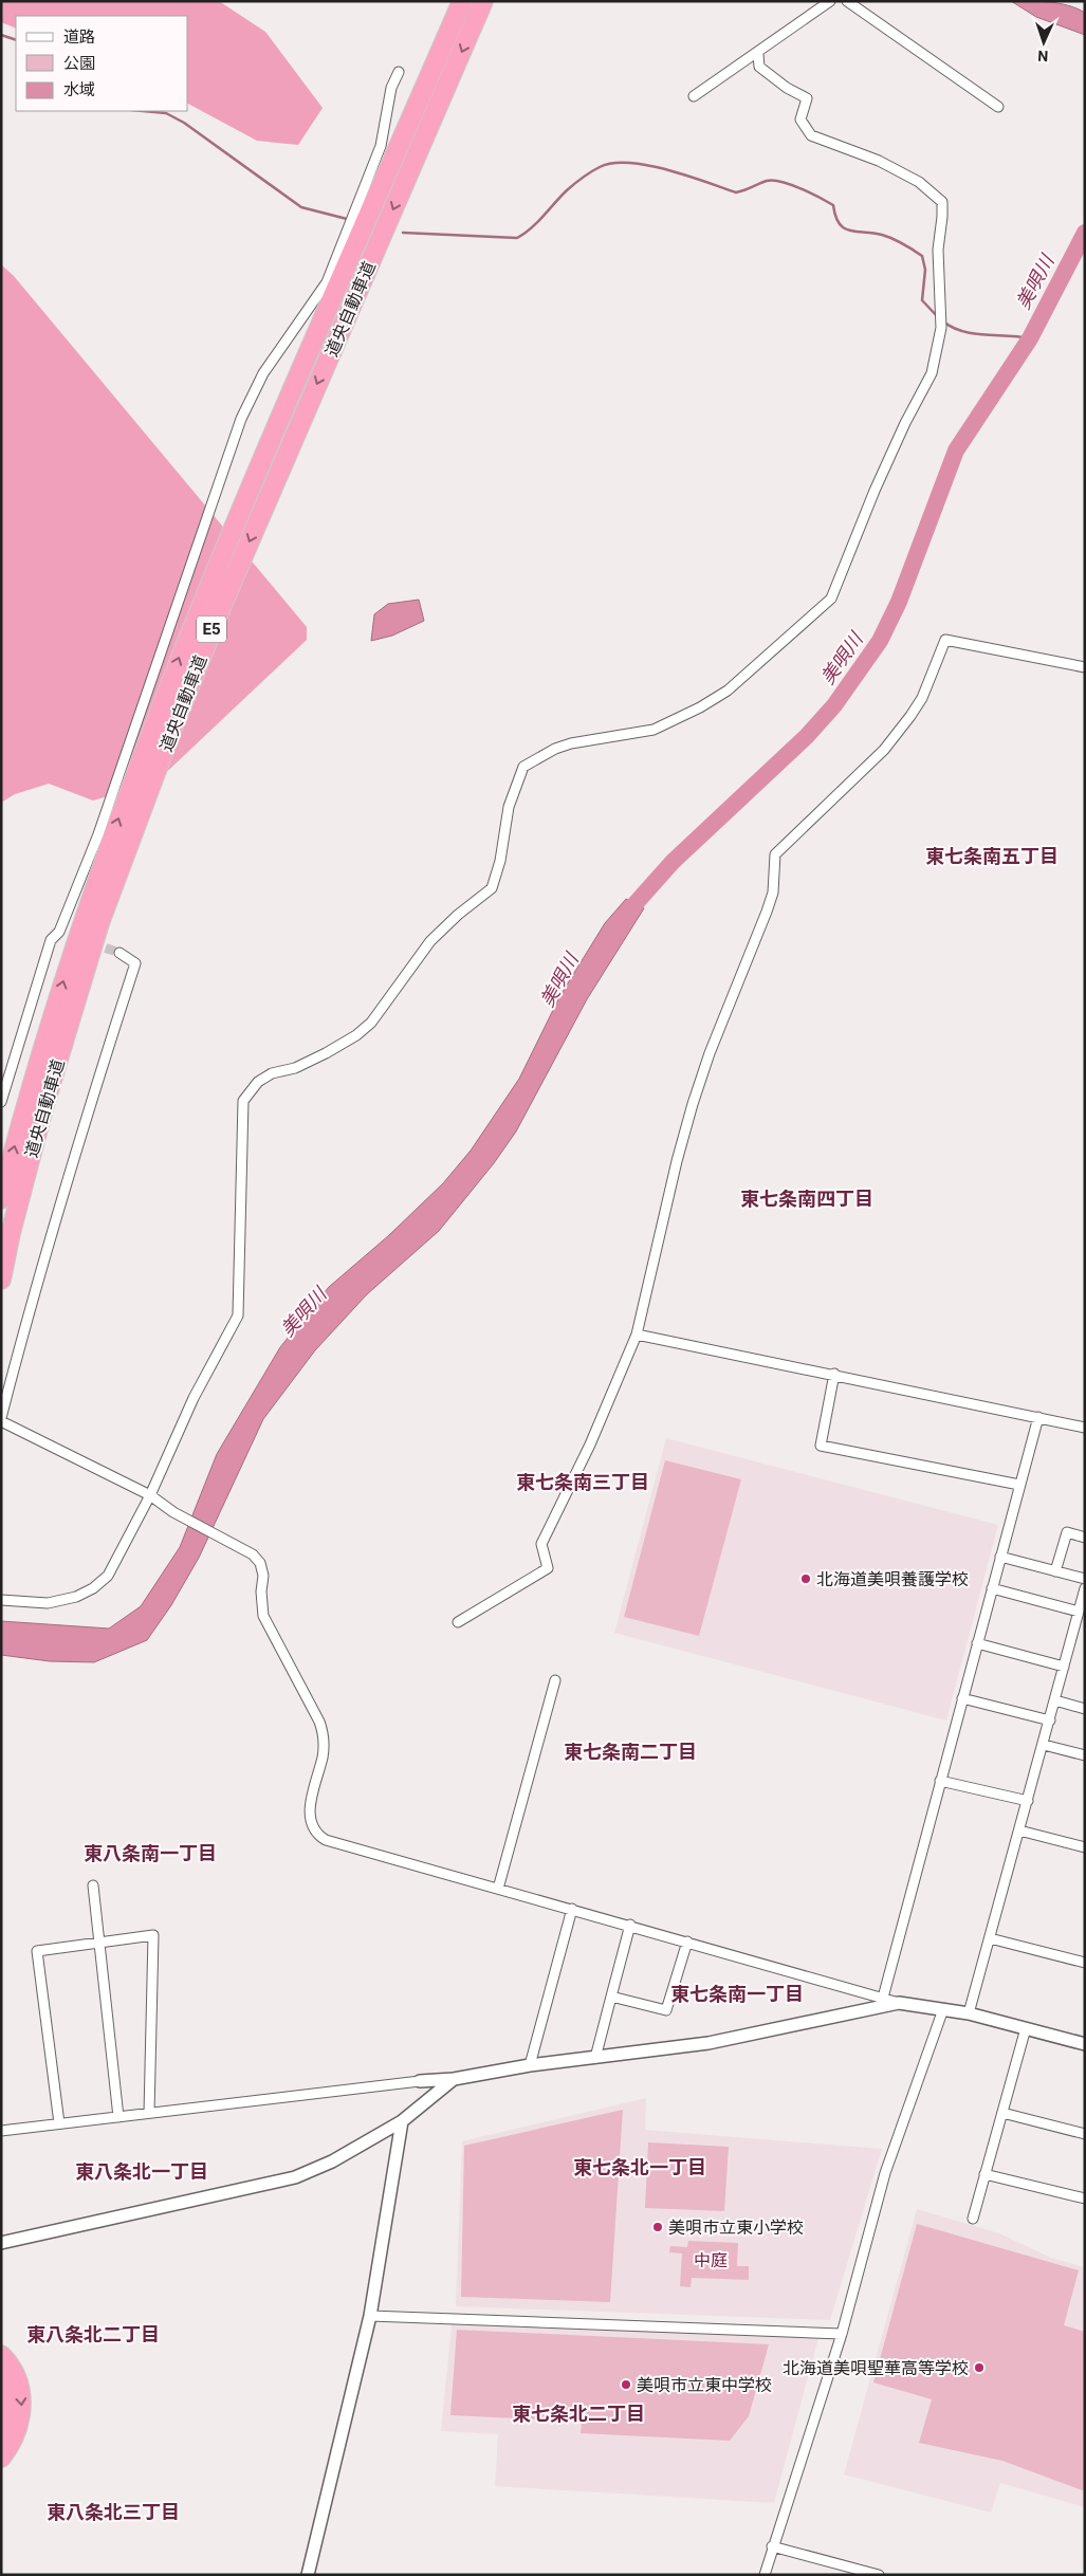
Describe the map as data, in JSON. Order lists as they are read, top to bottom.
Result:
{
  "streets": {
    "highway": ["道央自動車道", "E5"]
  },
  "districts": [
    "東七条南五丁目",
    "東七条南四丁目",
    "東七条南三丁目",
    "東七条南二丁目",
    "東八条南一丁目",
    "東七条南一丁目",
    "東七条北一丁目",
    "東八条北一丁目",
    "東八条北二丁目",
    "東七条北二丁目",
    "東八条北三丁目"
  ],
  "water": ["美唄川"],
  "parks": ["中庭"],
  "places": [
    "北海道美唄養護学校",
    "美唄市立東小学校",
    "北海道美唄聖華高等学校",
    "美唄市立東中学校"
  ],
  "legend": ["道路", "公園", "水域"],
  "north": "bottom"
}
